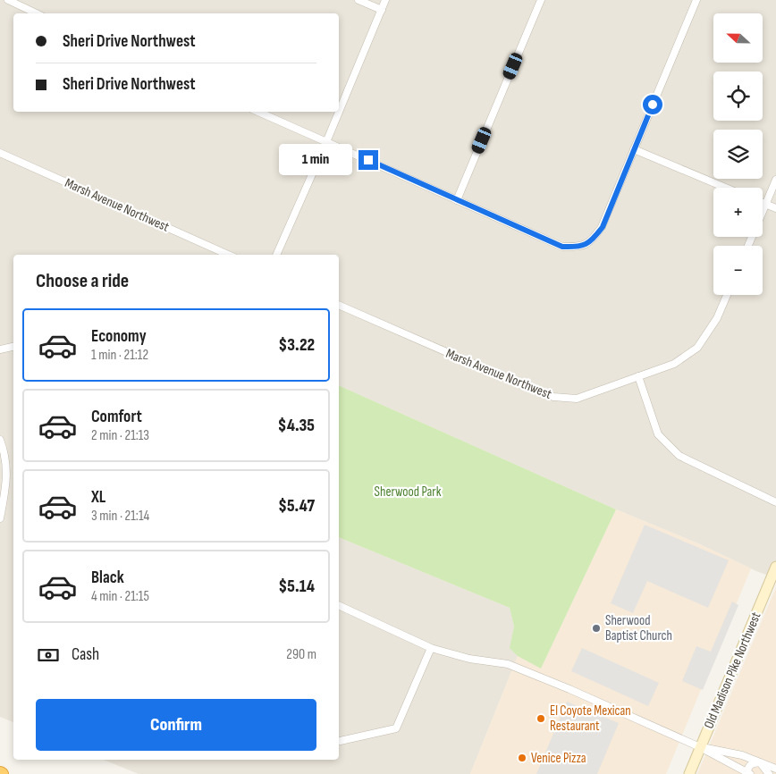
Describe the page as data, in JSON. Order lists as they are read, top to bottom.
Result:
{
  "streets": {
    "main road": ["Old Madison Pike Northwest"],
    "street": ["Marsh Avenue Northwest"]
  },
  "parks": ["Sherwood Park"],
  "places": ["Sherwood Baptist Church", "El Coyote Mexican Restaurant", "Venice Pizza"],
  "north": "left",
  "page": {
    "map_buttons": ["+", "−"],
    "banner": ["Sheri Drive Northwest", "Sheri Drive Northwest"],
    "bubble": "1 min",
    "heading": "Choose a ride",
    "list": [
      {
        "name": "Economy",
        "note": "1 min · 21:12",
        "value": "$3.22"
      },
      {
        "name": "Comfort",
        "note": "2 min · 21:13",
        "value": "$4.35"
      },
      {
        "name": "XL",
        "note": "3 min · 21:14",
        "value": "$5.47"
      },
      {
        "name": "Black",
        "note": "4 min · 21:15",
        "value": "$5.14"
      }
    ],
    "pay": ["Cash", "290 m"],
    "buttons": "Confirm"
  }
}
